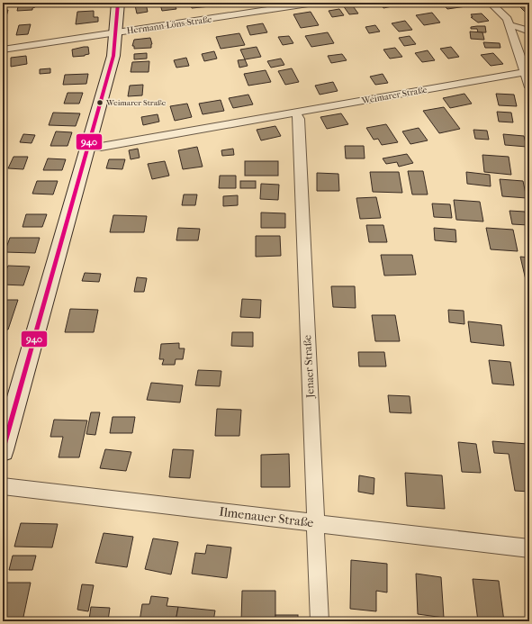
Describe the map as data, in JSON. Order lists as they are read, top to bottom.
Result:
{
  "streets": {
    "street": [
      "Hermann-Löns-Straße",
      "Weimarer Straße",
      "Jenaer Straße",
      "Ilmenauer Straße"
    ]
  },
  "crossings": [
    ["Weimarer Straße", "Jenaer Straße"],
    ["Jenaer Straße", "Ilmenauer Straße"]
  ],
  "places": ["Weimarer Straße"],
  "lines": ["transit line 940"]
}
